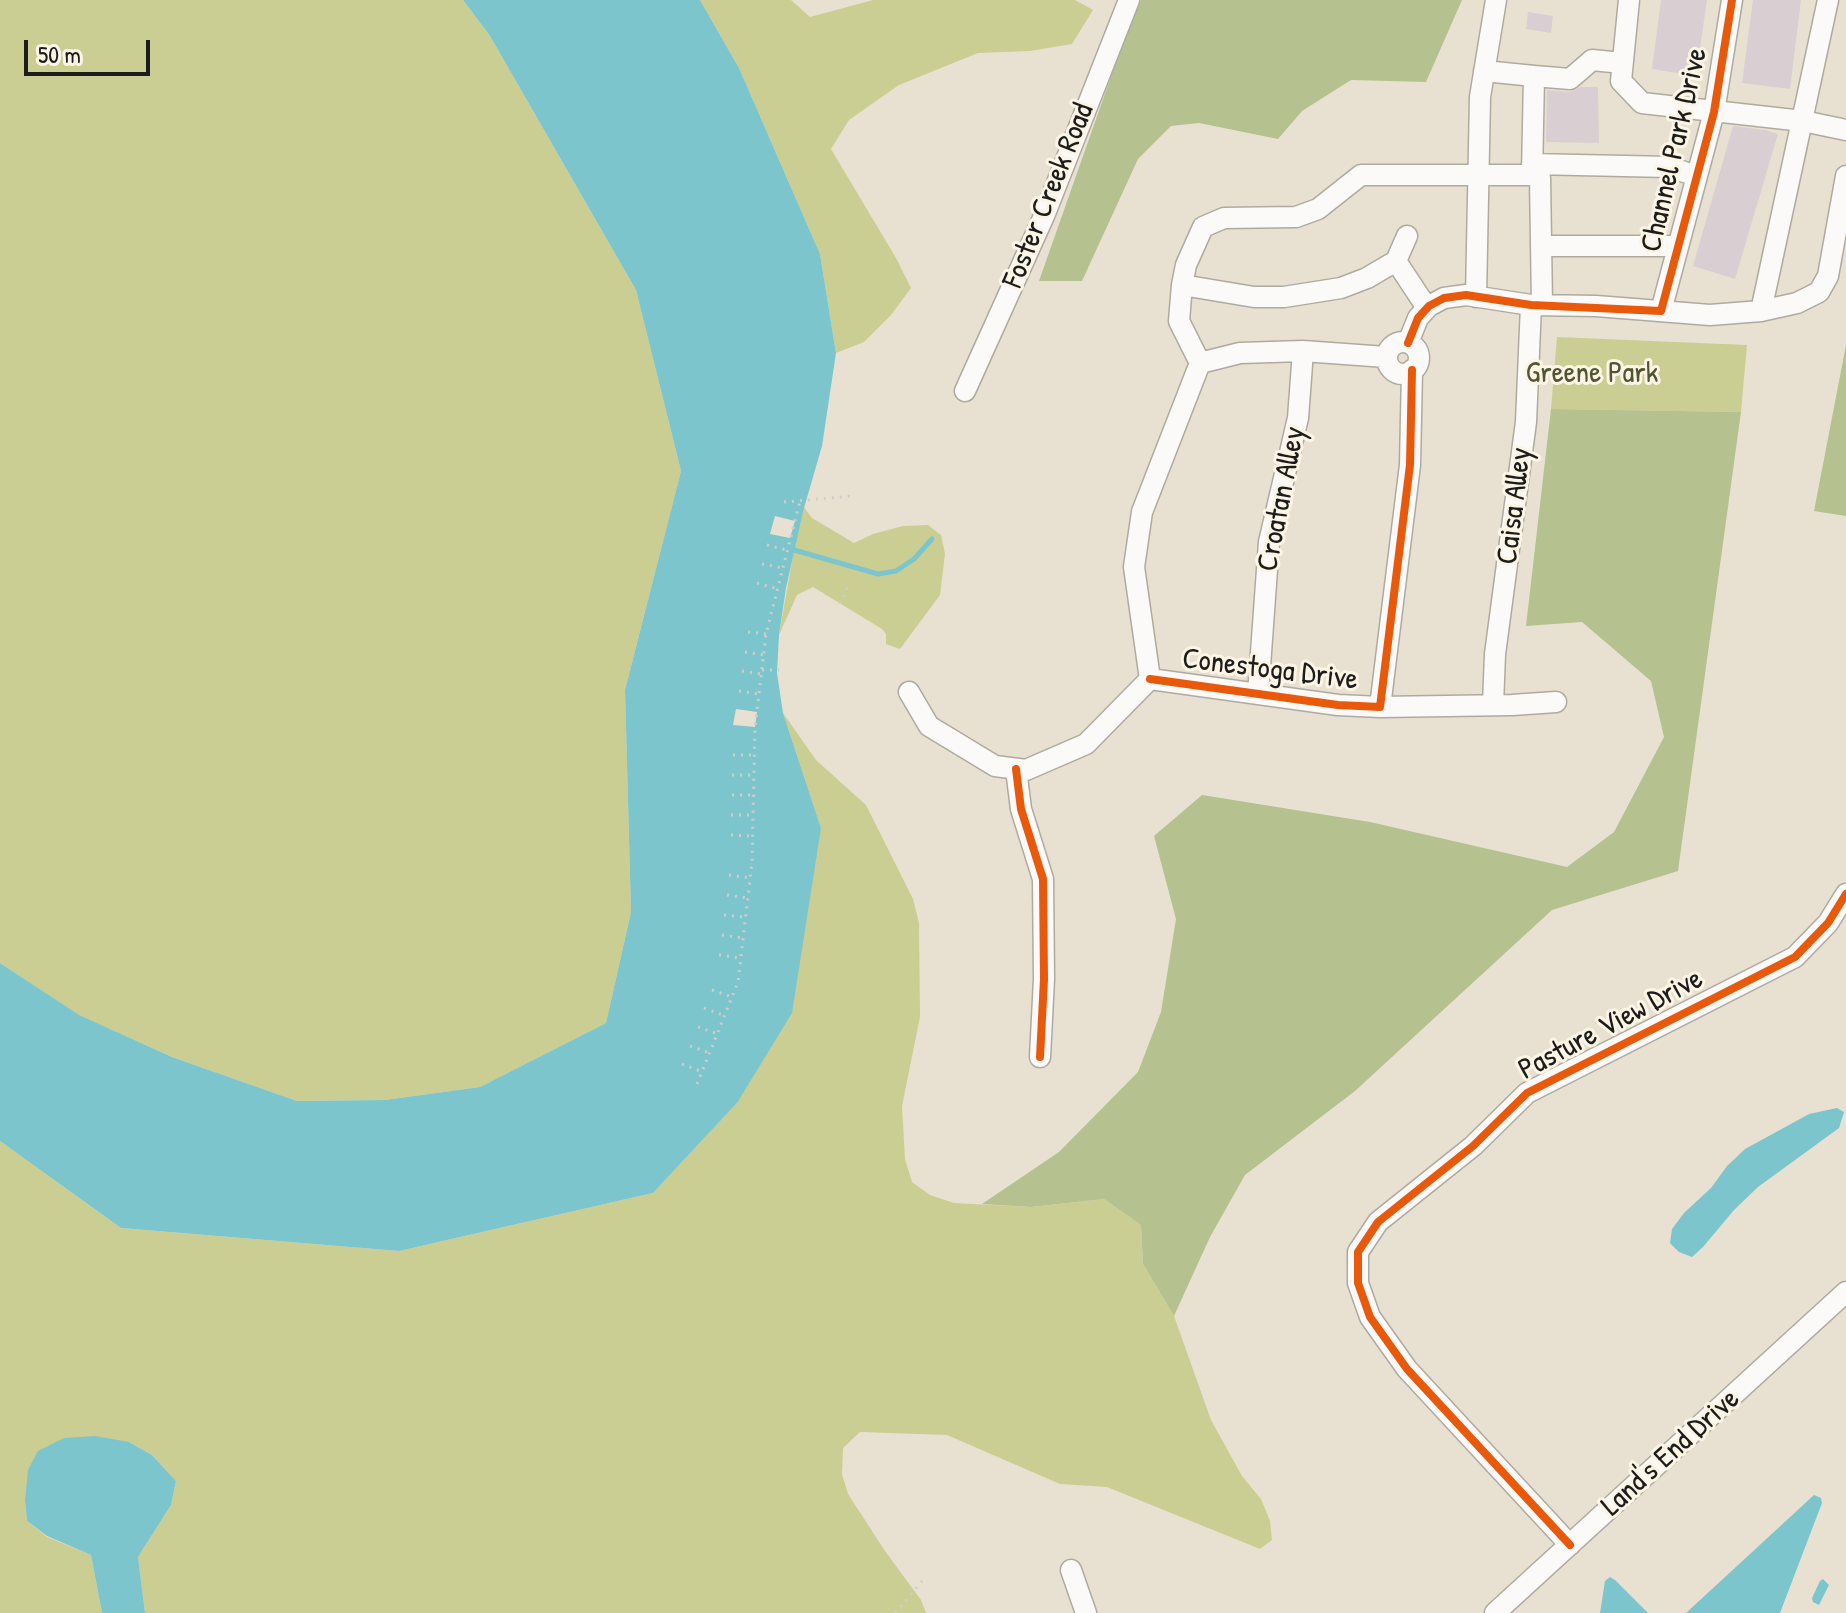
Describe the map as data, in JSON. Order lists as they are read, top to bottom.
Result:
{
  "streets": {
    "street": [
      "Channel Park Drive",
      "Foster Creek Road",
      "Croatan Alley",
      "Caisa Alley",
      "Conestoga Drive",
      "Pasture View Drive",
      "Land's End Drive"
    ]
  },
  "crossings": [
    ["Croatan Alley", "Conestoga Drive"],
    ["Caisa Alley", "Conestoga Drive"],
    ["Pasture View Drive", "Land's End Drive"]
  ],
  "parks": ["Greene Park"],
  "scale_bar": "50 m"
}
